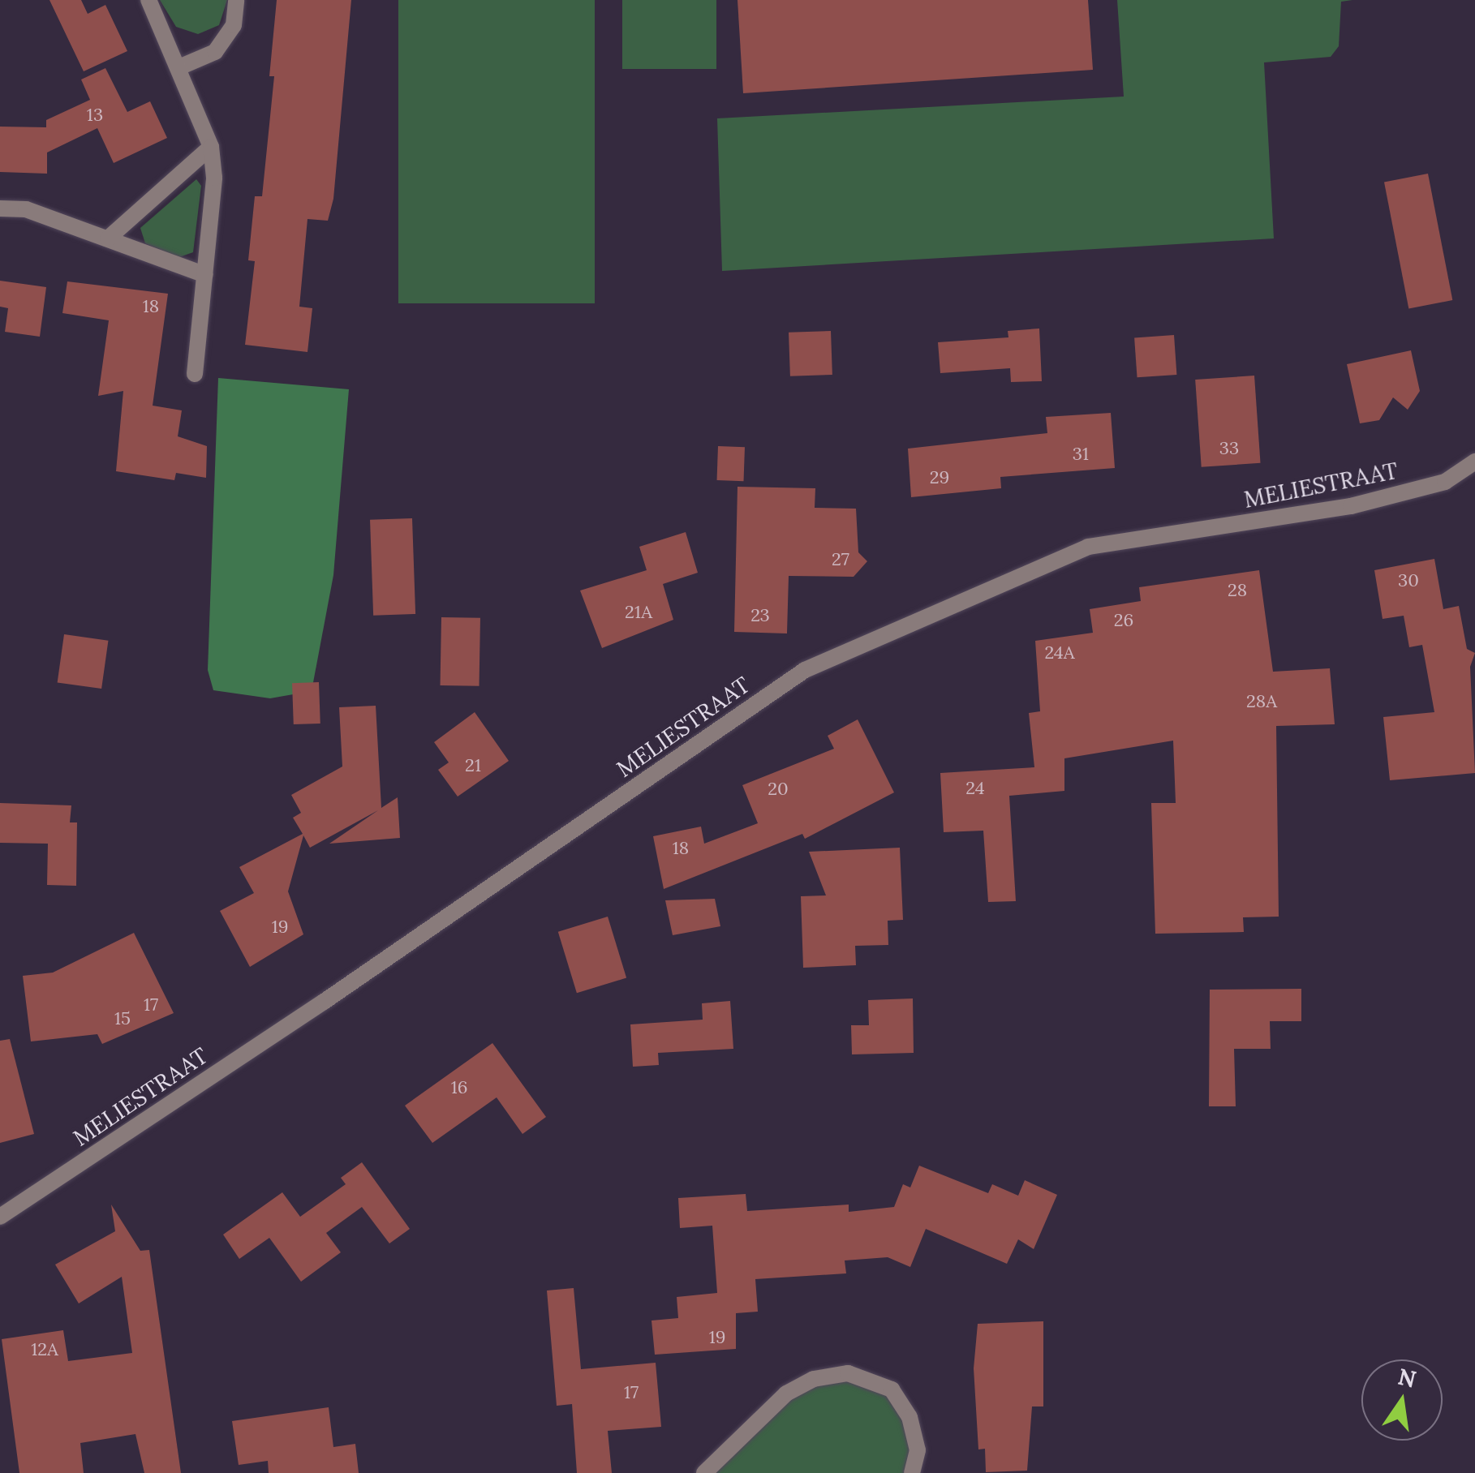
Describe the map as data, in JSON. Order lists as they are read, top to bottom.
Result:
{
  "streets": {
    "street": ["MELIESTRAAT"]
  },
  "house_numbers": [
    "13",
    "18",
    "33",
    "31",
    "29",
    "27",
    "30",
    "28",
    "21A",
    "23",
    "26",
    "24A",
    "28A",
    "21",
    "24",
    "20",
    "18",
    "19",
    "17",
    "15",
    "16",
    "19",
    "12A",
    "17"
  ],
  "north": "top"
}
